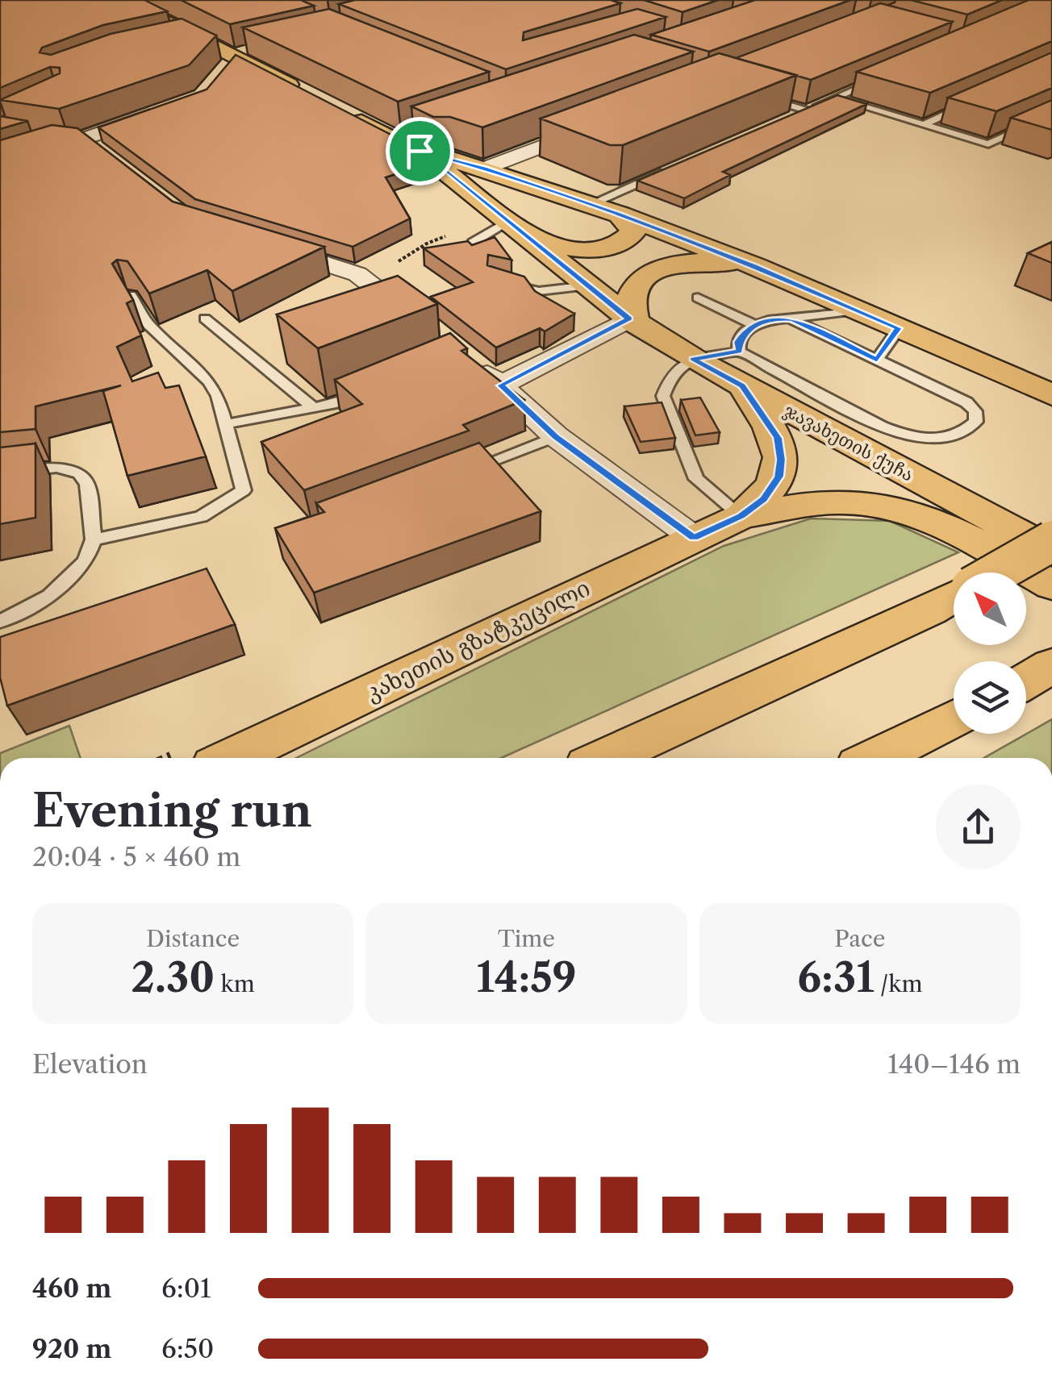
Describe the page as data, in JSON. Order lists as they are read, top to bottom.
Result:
{
  "streets": {
    "main road": ["ჯავახეთის ქუჩა", "კახეთის გზატკეცილი"]
  },
  "north": "top left",
  "page": {
    "heading": ["Evening run", "20:04 · 5 × 460 m"],
    "stats": [
      ["Distance", "2.30 km"],
      ["Time", "14:59"],
      ["Pace", "6:31 /km"]
    ],
    "chart": ["Elevation", "140–146 m"],
    "list": [
      {
        "name": "460 m",
        "note": "6:01"
      },
      {
        "name": "920 m",
        "note": "6:50"
      }
    ]
  }
}
